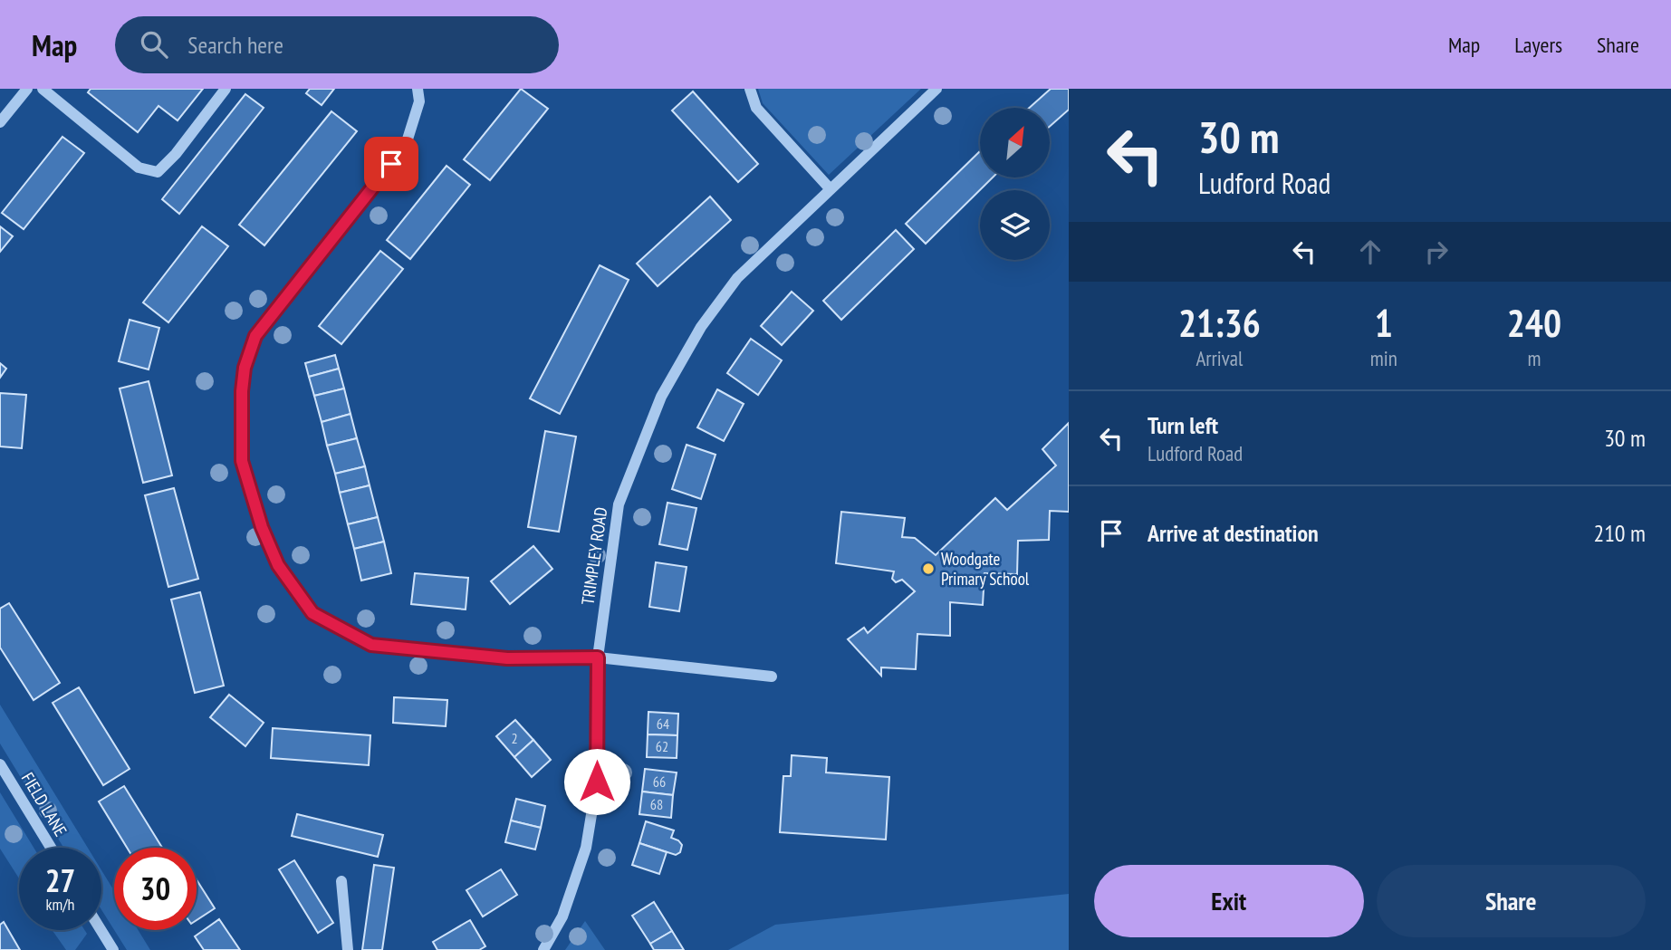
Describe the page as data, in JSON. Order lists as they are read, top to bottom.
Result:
{
  "streets": {
    "street": ["TRIMPLEY ROAD", "FIELD LANE"]
  },
  "places": ["Woodgate Primary School"],
  "house_numbers": [
    "64",
    "2",
    "62",
    "66",
    "68"
  ],
  "north": "top right",
  "page": {
    "header": "Map",
    "search": "Search here",
    "nav": ["Map", "Layers", "Share"],
    "turn": ["30 m", "Ludford Road"],
    "eta": [
      "21:36",
      "Arrival",
      "1",
      "min",
      "240",
      "m"
    ],
    "list": [
      {
        "name": "Turn left",
        "note": "Ludford Road",
        "value": "30 m"
      },
      {
        "name": "Arrive at destination",
        "value": "210 m"
      }
    ],
    "speed": "27 km/h",
    "limit": "30",
    "buttons": ["Exit", "Share"]
  }
}
